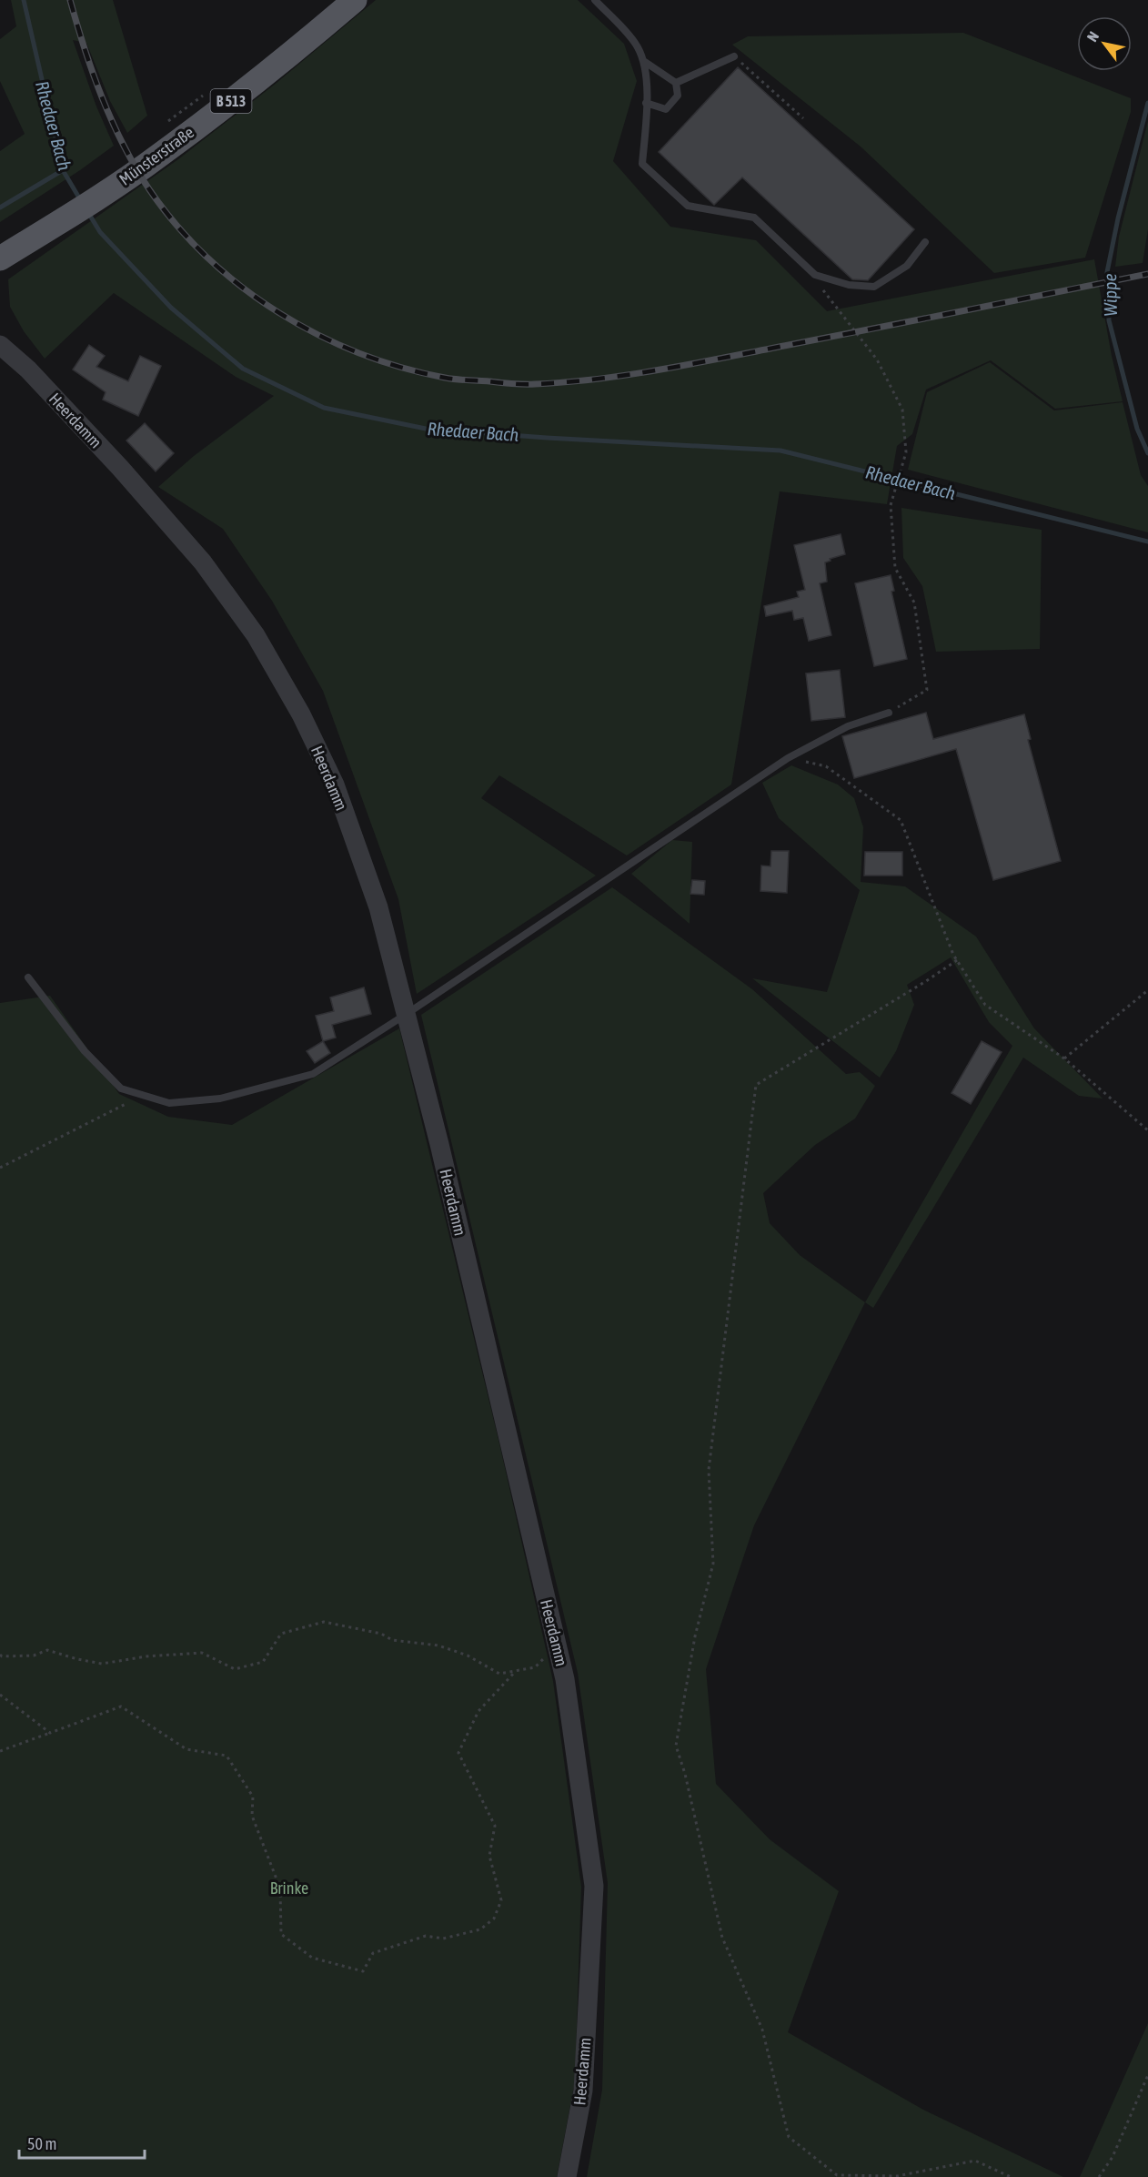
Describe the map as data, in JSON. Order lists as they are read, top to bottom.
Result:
{
  "streets": {
    "main road": ["B 513", "Münsterstraße"],
    "street": ["Heerdamm"]
  },
  "water": ["Rhedaer Bach", "Wippe"],
  "parks": ["Brinke"],
  "scale_bar": "50 m",
  "north": "top left"
}
